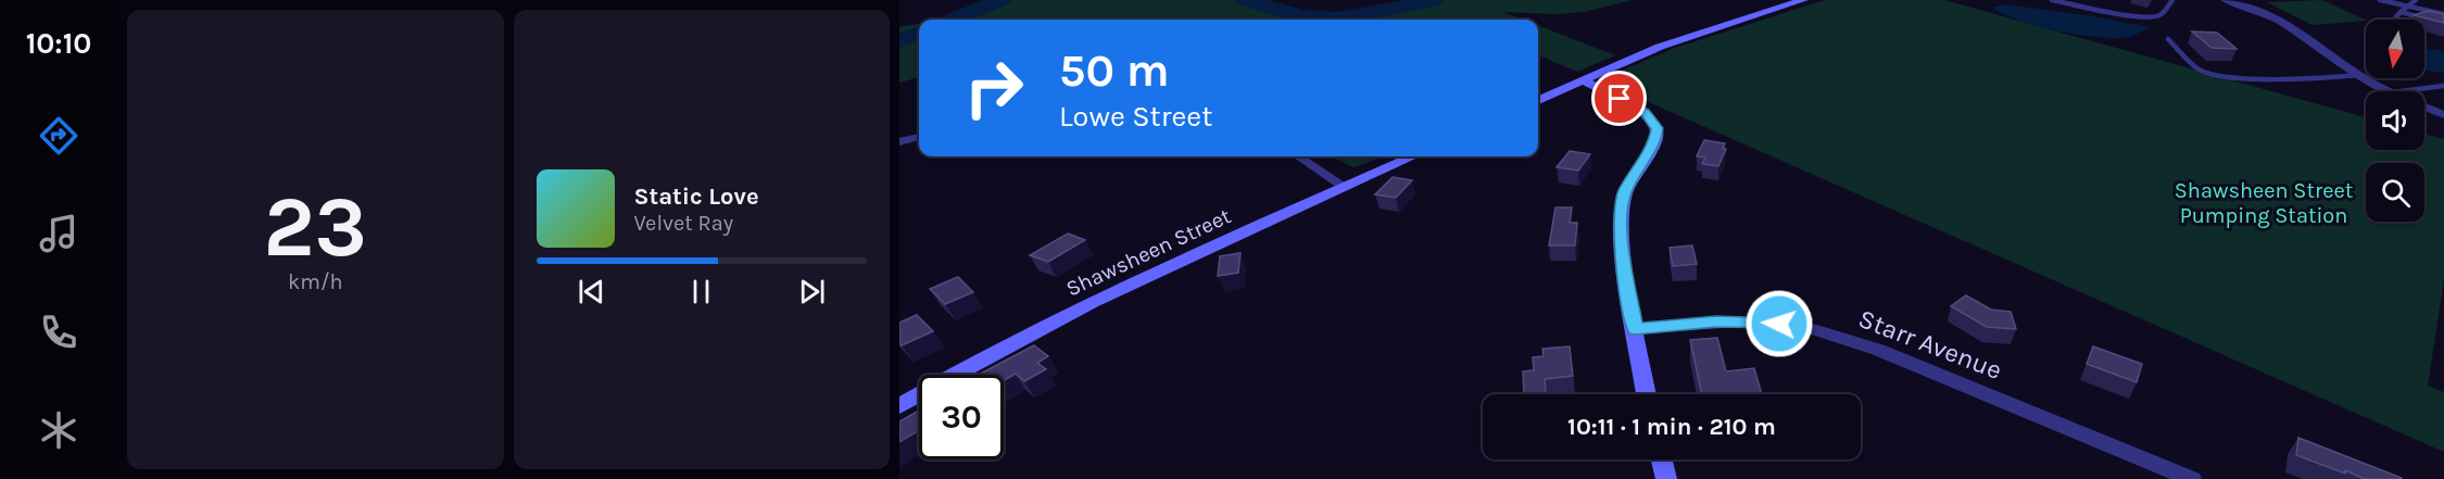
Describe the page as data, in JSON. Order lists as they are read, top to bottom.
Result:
{
  "streets": {
    "main road": ["Shawsheen Street"],
    "street": ["Starr Avenue"]
  },
  "parks": ["Shawsheen Street Pumping Station"],
  "north": "bottom",
  "page": {
    "tabs": "10:10",
    "tile": ["23", "km/h"],
    "turn": ["50 m", "Lowe Street"],
    "song": ["Static Love", "Velvet Ray"],
    "limit": "30",
    "trip": "10:11 · 1 min · 210 m"
  }
}
